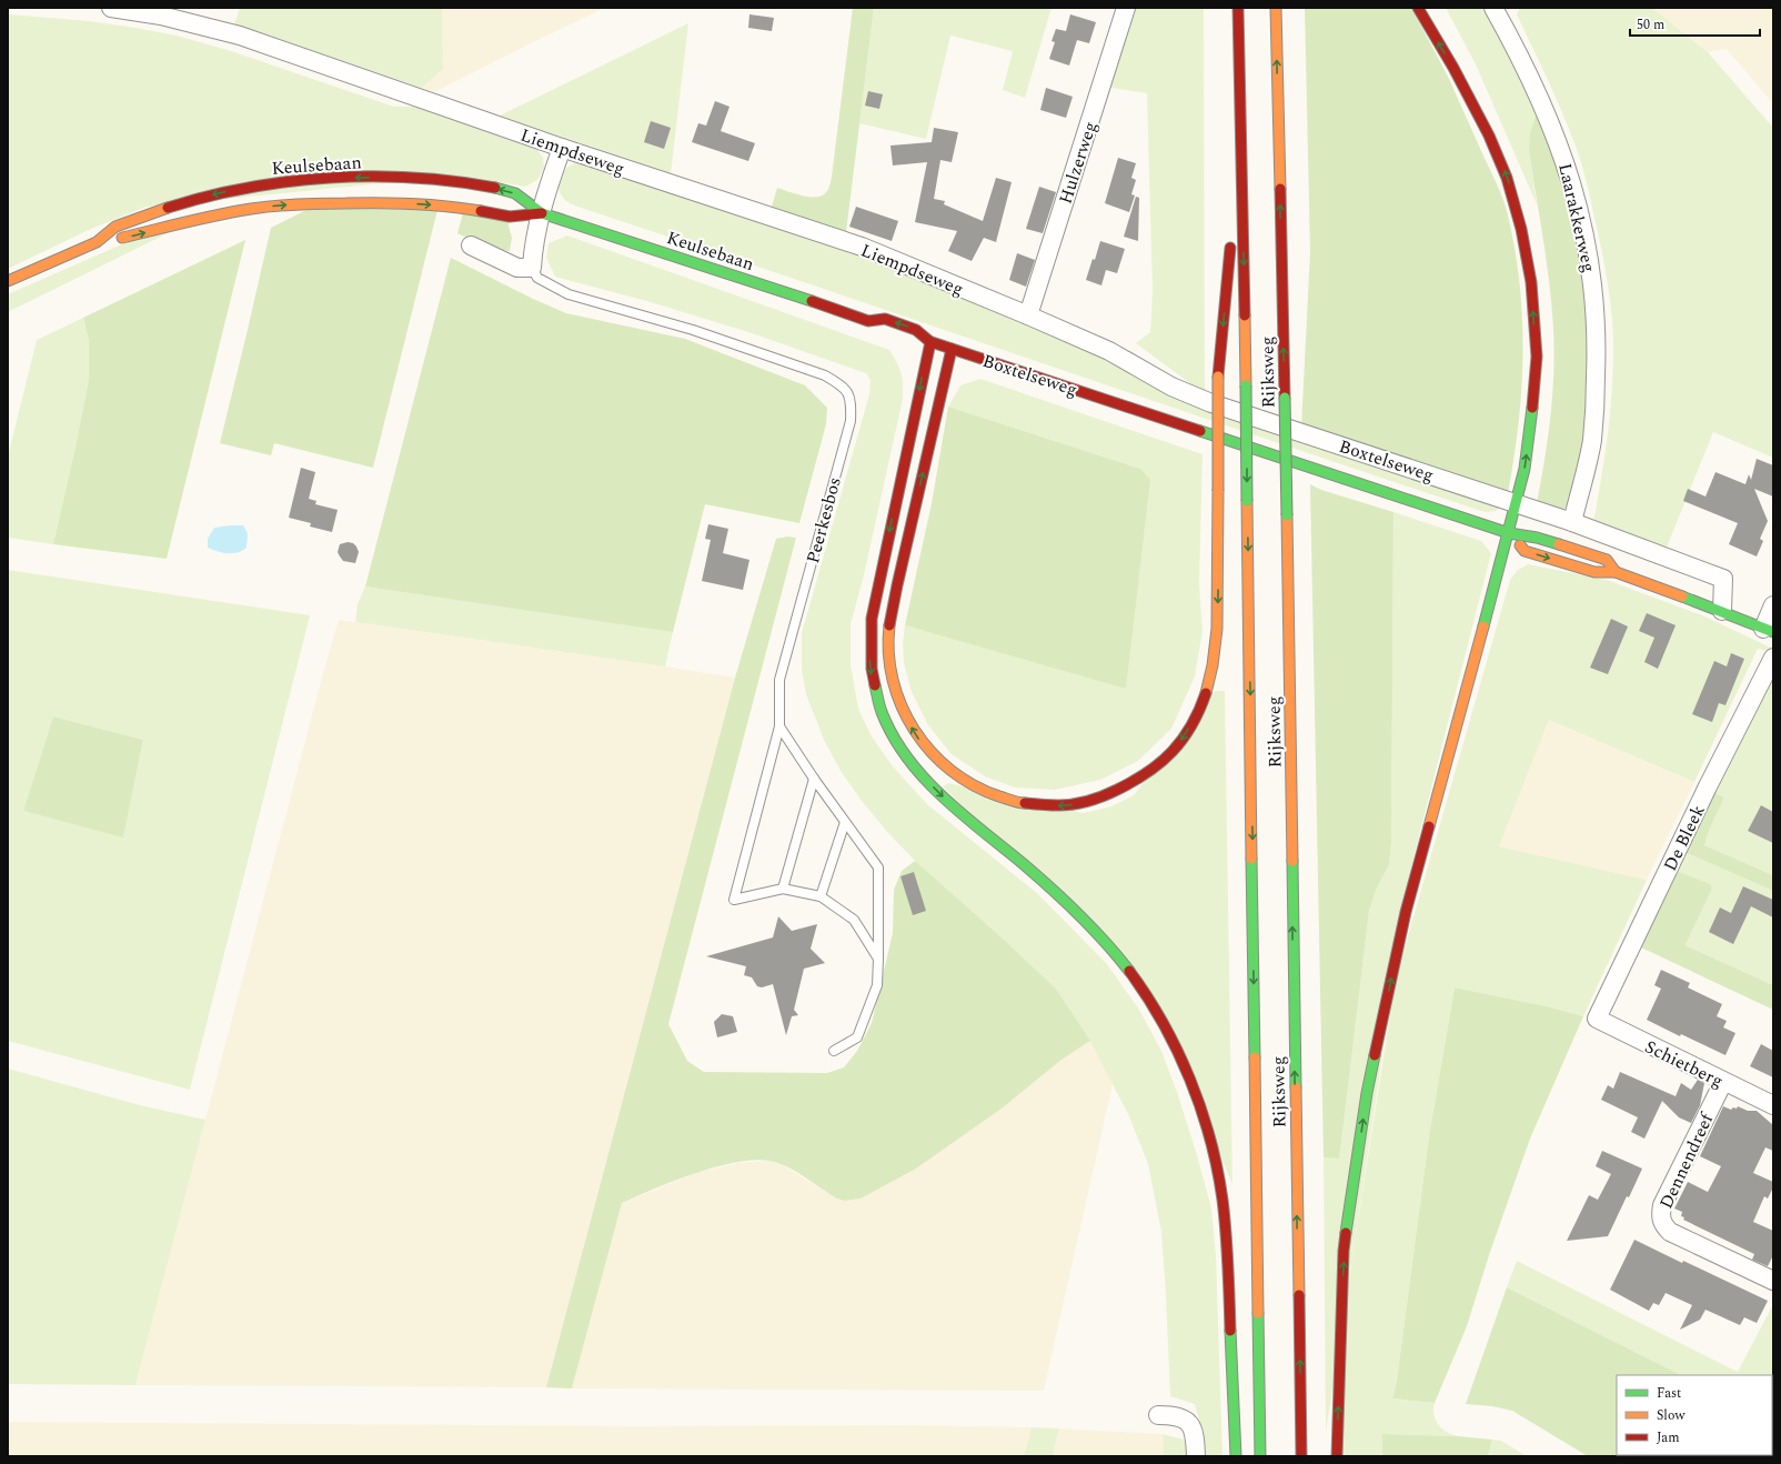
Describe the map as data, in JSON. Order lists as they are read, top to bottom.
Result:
{
  "streets": {
    "main road": ["Keulsebaan", "Rijksweg", "Boxtelseweg"],
    "street": [
      "Liempdseweg",
      "Hulzerweg",
      "Laarakkerweg",
      "De Bleek",
      "Schietberg",
      "Dennendreef"
    ],
    "lane": ["Peerkesbos"]
  },
  "crossings": [
    ["Liempdseweg", "Hulzerweg"],
    ["Liempdseweg", "Boxtelseweg"],
    ["Hulzerweg", "Boxtelseweg"],
    ["Keulsebaan", "Boxtelseweg"],
    ["Laarakkerweg", "Boxtelseweg"],
    ["De Bleek", "Schietberg"],
    ["Schietberg", "Dennendreef"]
  ],
  "legend": ["Fast", "Slow", "Jam"],
  "scale_bar": "50 m"
}
